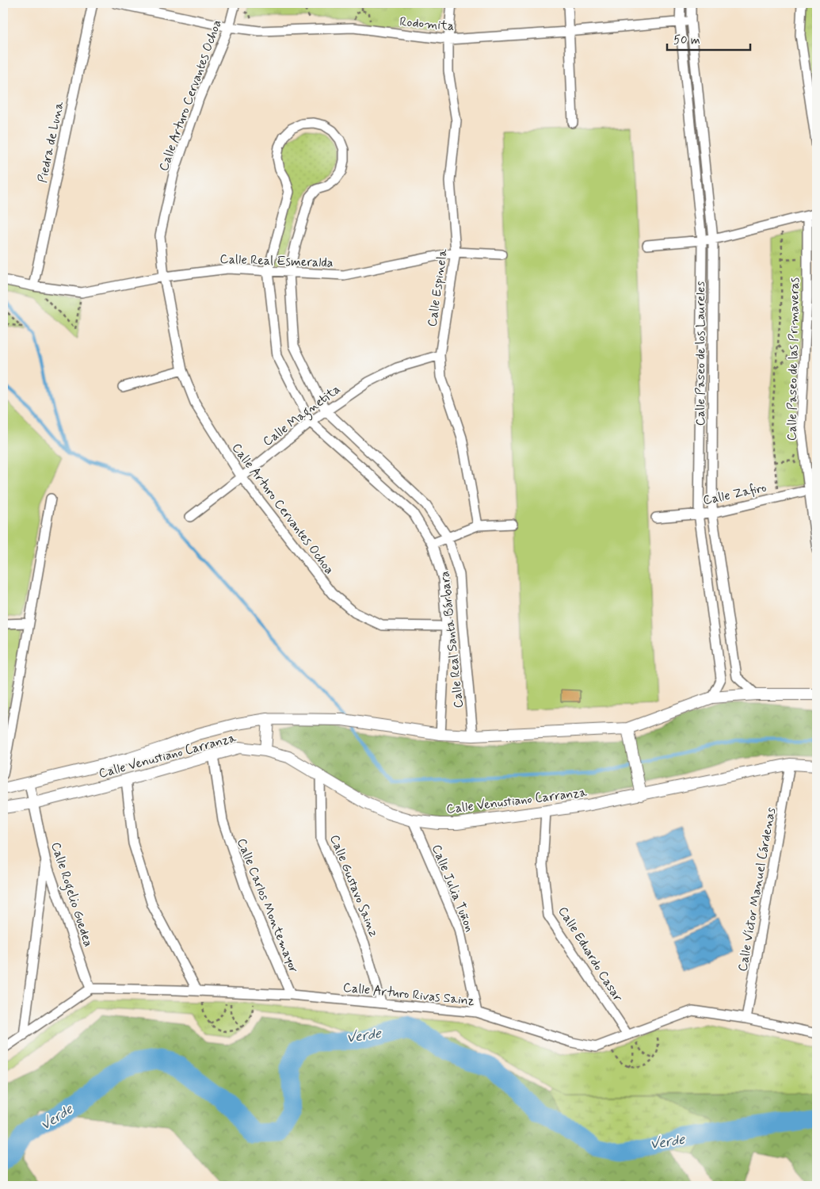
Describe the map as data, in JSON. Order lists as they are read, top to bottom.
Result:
{
  "streets": {
    "street": [
      "Rodomita",
      "Calle Arturo Cervantes Ochoa",
      "Piedra de Luna",
      "Calle Real Esmeralda",
      "Calle Espinela",
      "Calle Paseo de los Laureles",
      "Calle Paseo de las Primaveras",
      "Calle Magnetita",
      "Calle Zafiro",
      "Calle Real Santa Bárbara",
      "Calle Venustiano Carranza",
      "Calle Gustavo Sainz",
      "Calle Julia Tuñon",
      "Calle Víctor Manuel Cárdenas",
      "Calle Rogelio Guedea",
      "Calle Carlos Montemayor",
      "Calle Eduardo Casar",
      "Calle Arturo Rivas Sainz"
    ]
  },
  "crossings": [
    ["Rodomita", "Calle Arturo Cervantes Ochoa"],
    ["Rodomita", "Calle Espinela"],
    ["Rodomita", "Calle Paseo de los Laureles"],
    ["Calle Arturo Cervantes Ochoa", "Calle Real Esmeralda"],
    ["Calle Arturo Cervantes Ochoa", "Calle Magnetita"],
    ["Calle Arturo Cervantes Ochoa", "Calle Real Santa Bárbara"],
    ["Piedra de Luna", "Calle Real Esmeralda"],
    ["Calle Real Esmeralda", "Calle Espinela"],
    ["Calle Real Esmeralda", "Calle Real Santa Bárbara"],
    ["Calle Espinela", "Calle Magnetita"],
    ["Calle Paseo de los Laureles", "Calle Zafiro"],
    ["Calle Paseo de los Laureles", "Calle Venustiano Carranza"],
    ["Calle Paseo de las Primaveras", "Calle Zafiro"],
    ["Calle Magnetita", "Calle Real Santa Bárbara"],
    ["Calle Real Santa Bárbara", "Calle Venustiano Carranza"],
    ["Calle Venustiano Carranza", "Calle Gustavo Sainz"],
    ["Calle Venustiano Carranza", "Calle Julia Tuñon"],
    ["Calle Venustiano Carranza", "Calle Víctor Manuel Cárdenas"],
    ["Calle Venustiano Carranza", "Calle Rogelio Guedea"],
    ["Calle Venustiano Carranza", "Calle Carlos Montemayor"],
    ["Calle Venustiano Carranza", "Calle Eduardo Casar"],
    ["Calle Gustavo Sainz", "Calle Arturo Rivas Sainz"],
    ["Calle Julia Tuñon", "Calle Arturo Rivas Sainz"],
    ["Calle Víctor Manuel Cárdenas", "Calle Arturo Rivas Sainz"],
    ["Calle Rogelio Guedea", "Calle Arturo Rivas Sainz"],
    ["Calle Carlos Montemayor", "Calle Arturo Rivas Sainz"],
    ["Calle Eduardo Casar", "Calle Arturo Rivas Sainz"]
  ],
  "water": ["Verde"],
  "scale_bar": "50 m"
}
